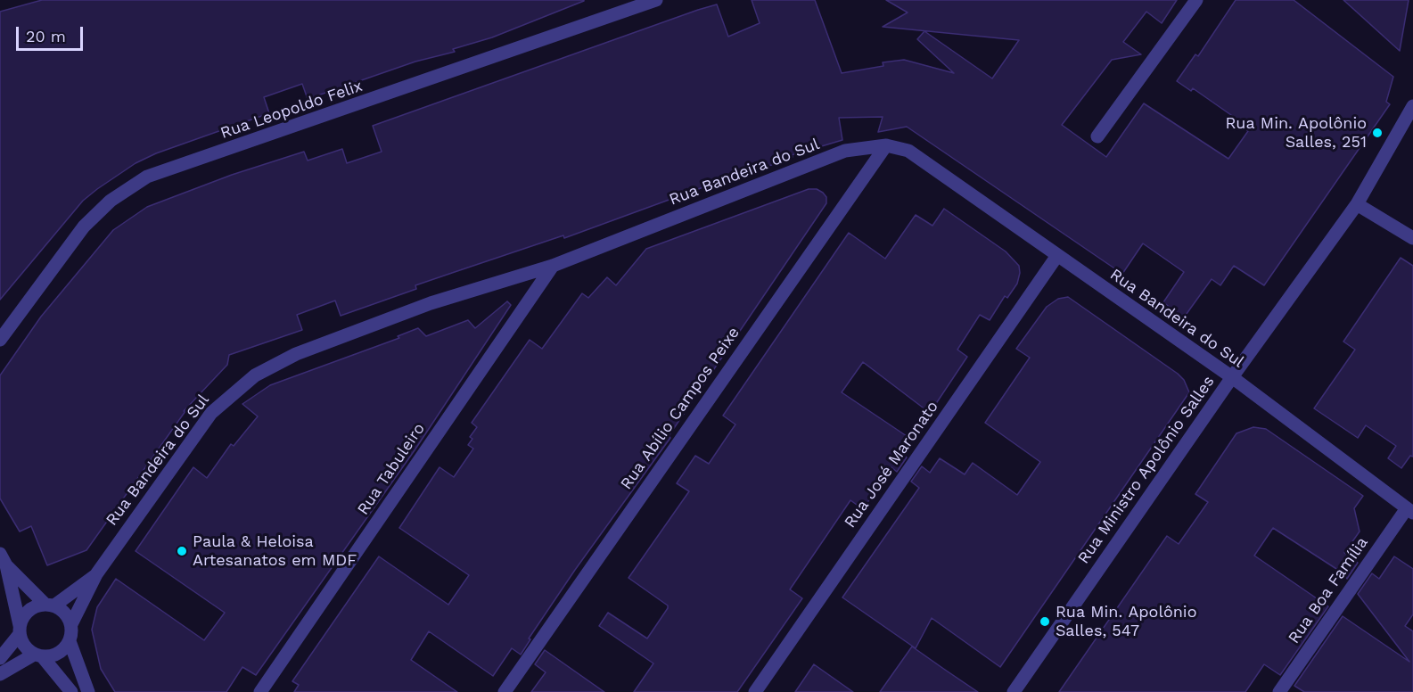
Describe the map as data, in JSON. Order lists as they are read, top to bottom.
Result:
{
  "streets": {
    "street": [
      "Rua Leopoldo Felix",
      "Rua Bandeira do Sul",
      "Rua Abílio Campos Peixe",
      "Rua José Maronato",
      "Rua Tabuleiro",
      "Rua Ministro Apolônio Salles",
      "Rua Boa Família"
    ]
  },
  "crossings": [
    ["Rua Bandeira do Sul", "Rua Abílio Campos Peixe"],
    ["Rua Bandeira do Sul", "Rua José Maronato"],
    ["Rua Bandeira do Sul", "Rua Tabuleiro"],
    ["Rua Bandeira do Sul", "Rua Ministro Apolônio Salles"],
    ["Rua Bandeira do Sul", "Rua Boa Família"]
  ],
  "places": ["Rua Min. Apolônio Salles, 251", "Paula & Heloisa Artesanatos em MDF", "Rua Min. Apolônio Salles, 547"],
  "scale_bar": "20 m"
}
